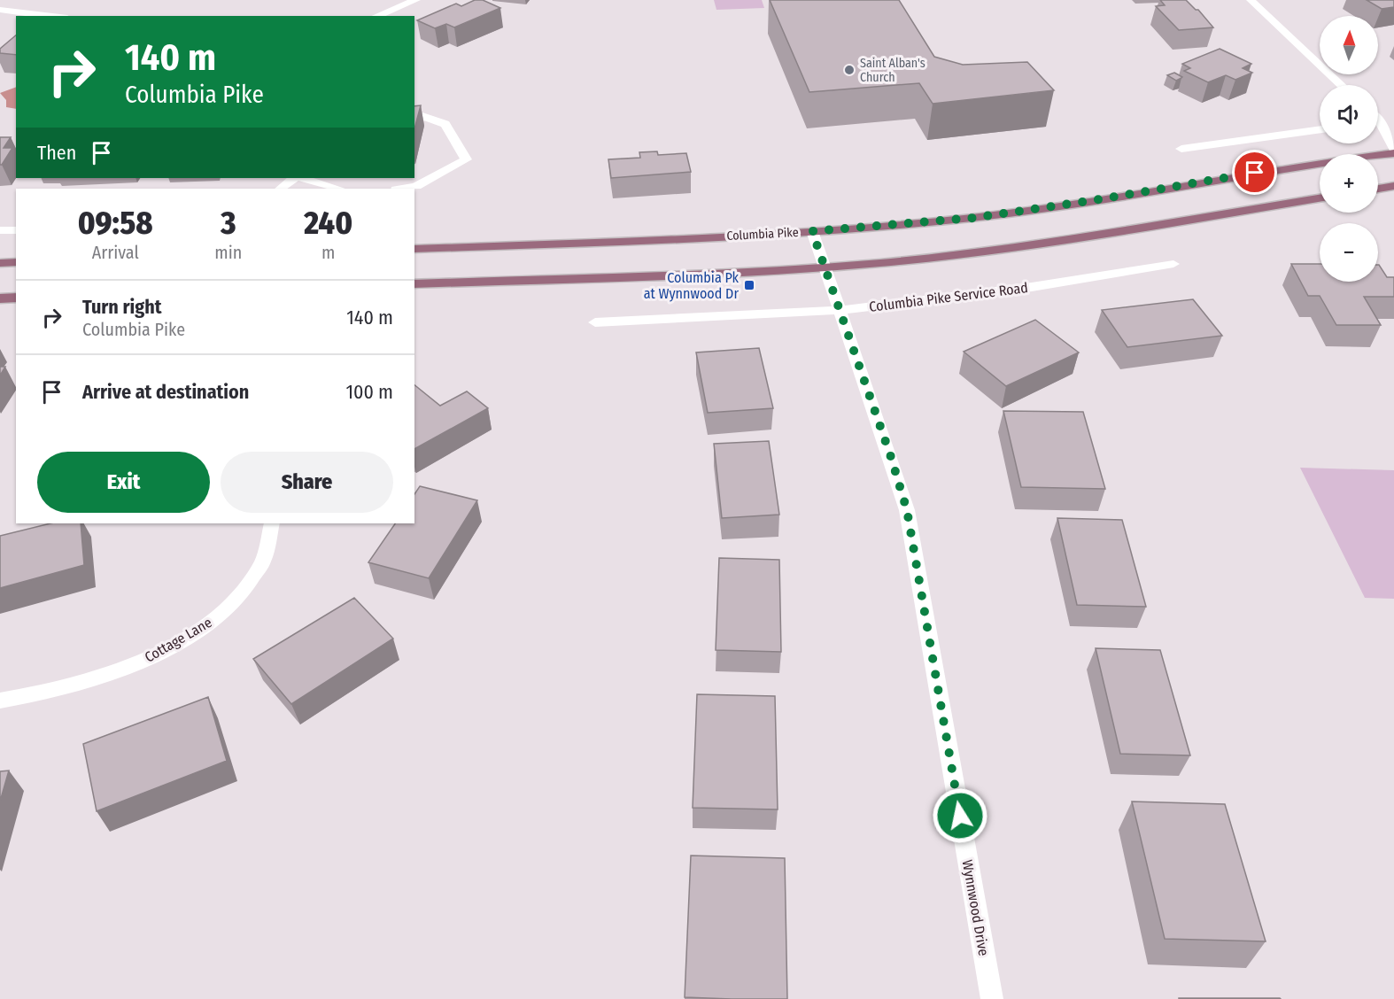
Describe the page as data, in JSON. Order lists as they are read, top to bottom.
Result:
{
  "streets": {
    "main road": ["Columbia Pike"],
    "street": ["Columbia Pike Service Road", "Cottage Lane", "Wynnwood Drive"]
  },
  "crossings": [
    ["Columbia Pike", "Wynnwood Drive"],
    ["Columbia Pike Service Road", "Wynnwood Drive"]
  ],
  "places": {
    "other": ["Saint Alban's Church"],
    "transit": ["Columbia Pk at Wynnwood Dr"]
  },
  "north": "top",
  "page": {
    "map_buttons": ["+", "−"],
    "turn": ["140 m", "Columbia Pike"],
    "then": "Then",
    "eta": [
      "09:58",
      "Arrival",
      "3",
      "min",
      "240",
      "m"
    ],
    "list": [
      {
        "name": "Turn right",
        "note": "Columbia Pike",
        "value": "140 m"
      },
      {
        "name": "Arrive at destination",
        "value": "100 m"
      }
    ],
    "buttons": ["Exit", "Share"]
  }
}
